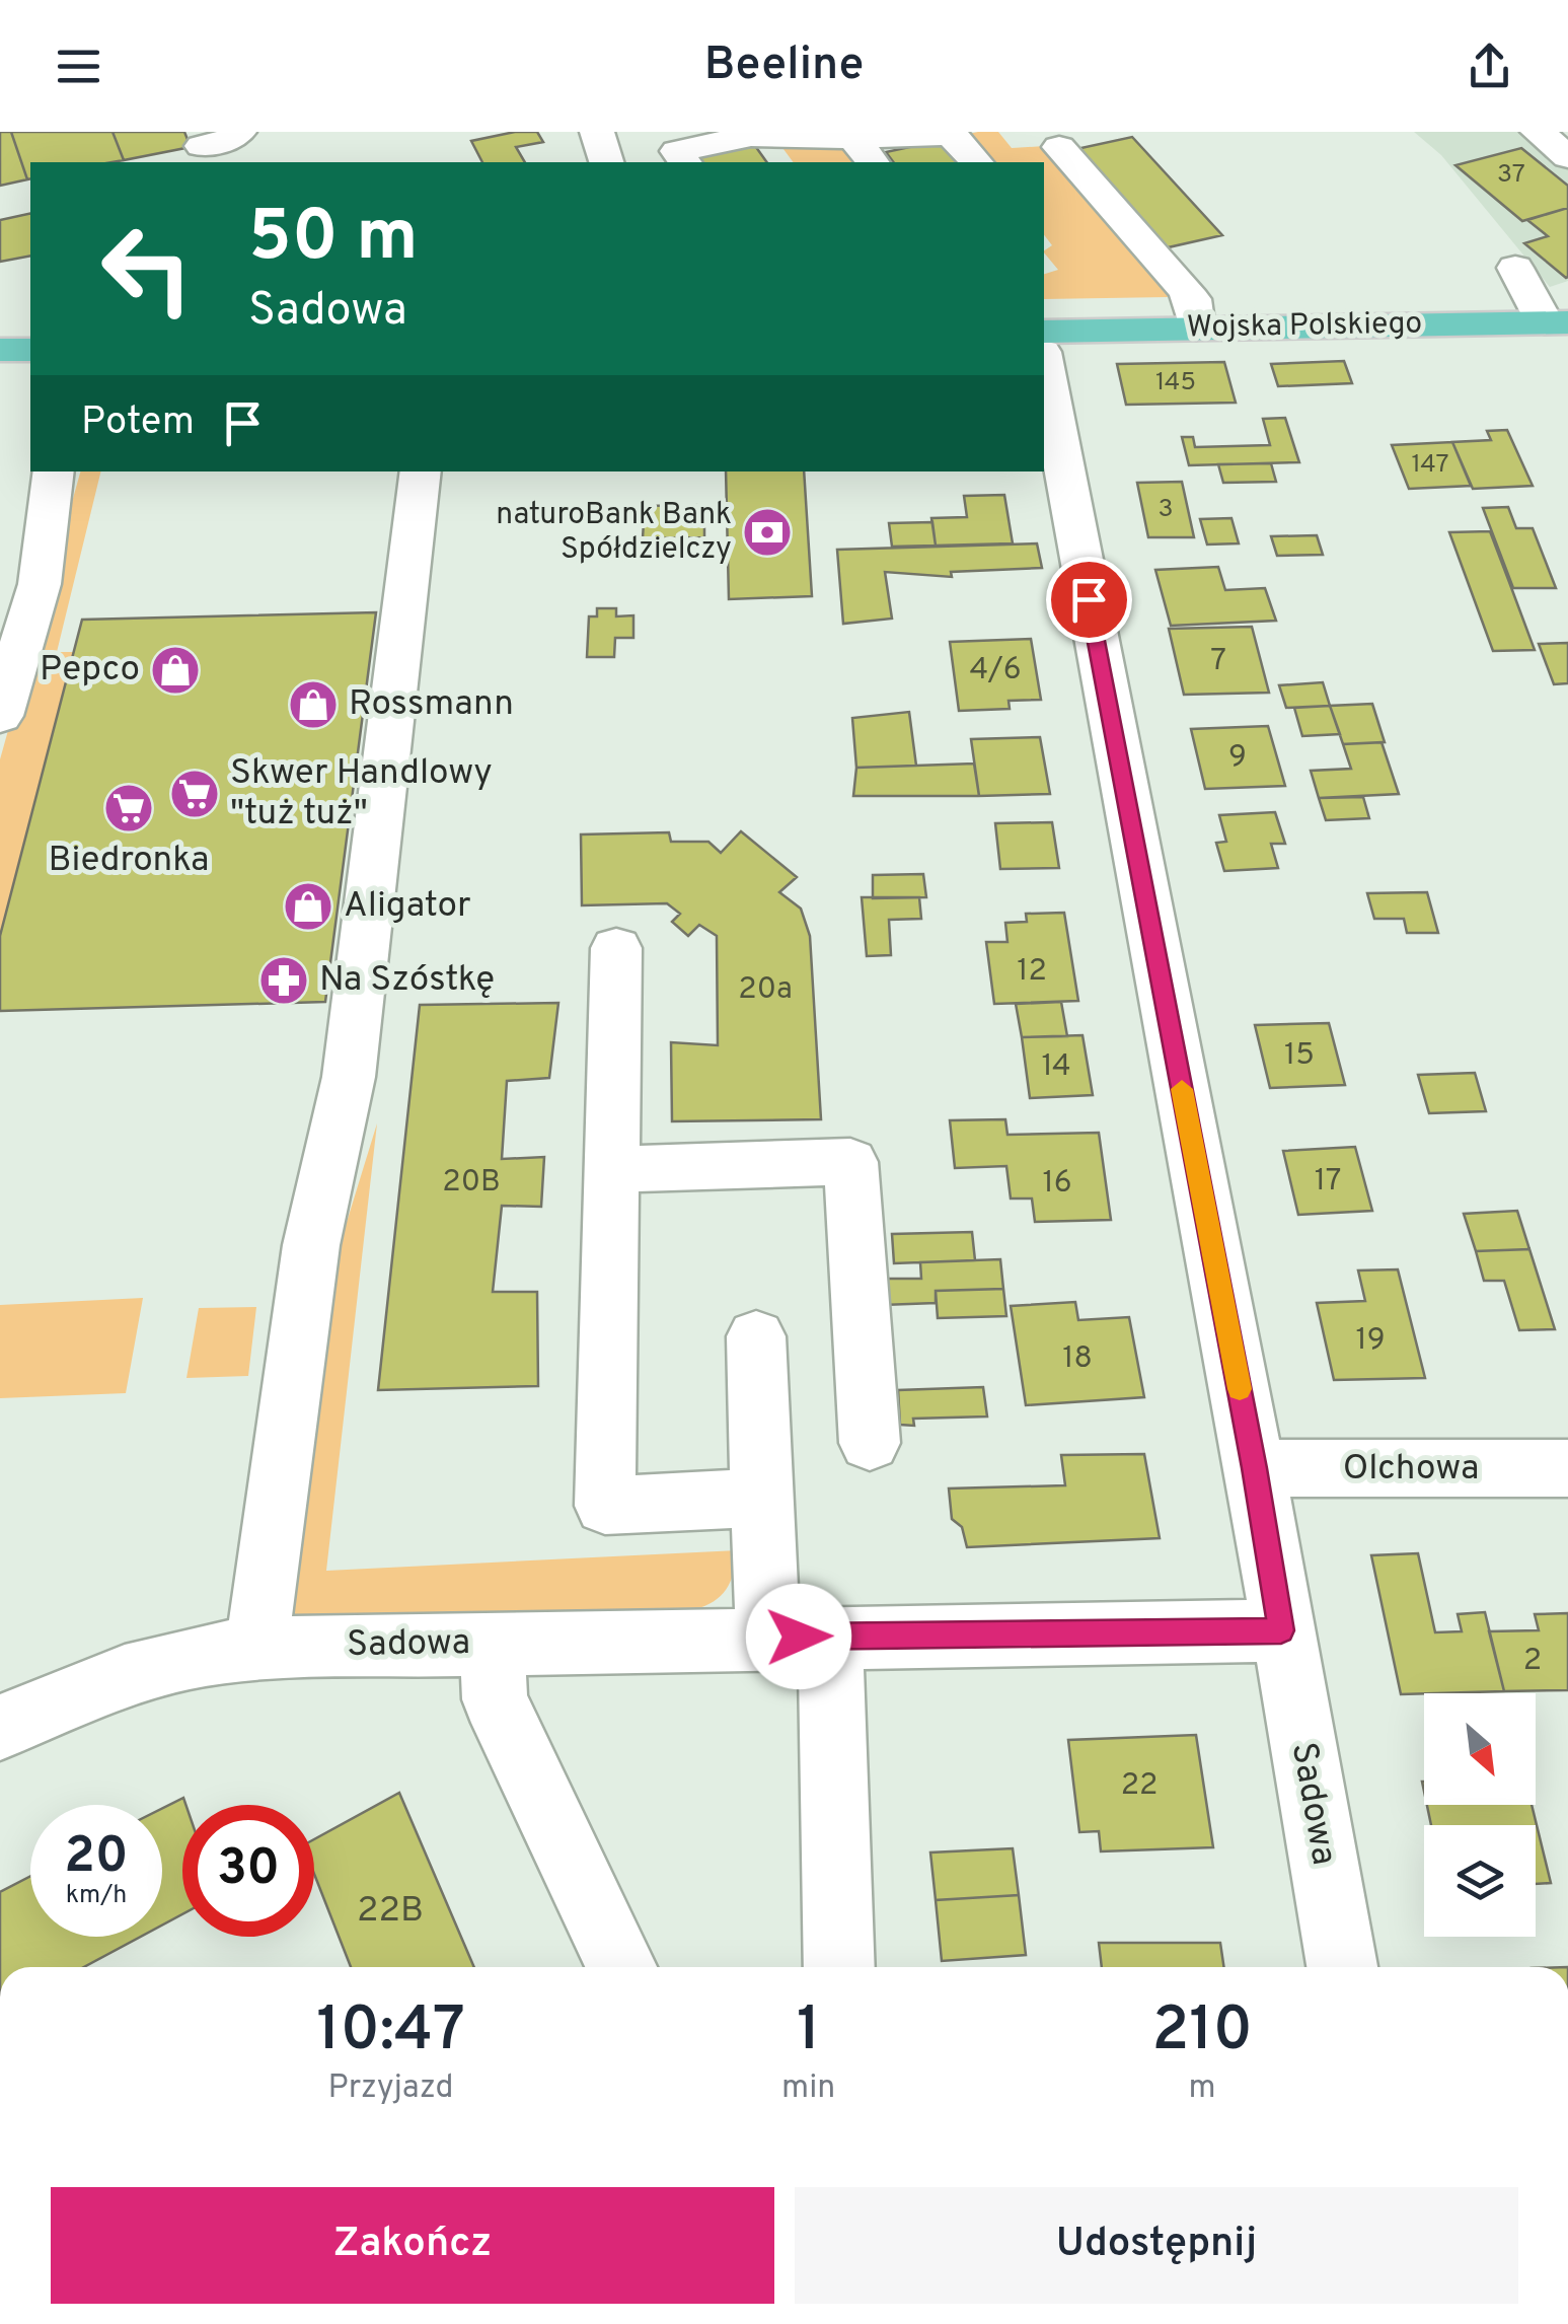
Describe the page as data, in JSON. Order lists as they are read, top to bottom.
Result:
{
  "streets": {
    "main road": ["Wojska Polskiego"],
    "street": ["Olchowa", "Sadowa"]
  },
  "crossings": [
    ["Olchowa", "Sadowa"]
  ],
  "places": {
    "bank": ["naturoBank Bank Spółdzielczy"],
    "shop": ["Pepco", "Rossmann", "Aligator"],
    "supermarket": ["Skwer Handlowy \"tuż tuż\"", "Biedronka"],
    "pharmacy": ["Na Szóstkę"]
  },
  "house_numbers": [
    "37",
    "145",
    "147",
    "3",
    "7",
    "4/6",
    "9",
    "12",
    "20a",
    "15",
    "14",
    "17",
    "20B",
    "16",
    "19",
    "18",
    "2",
    "22",
    "22B"
  ],
  "north": "bottom right",
  "page": {
    "header": "Beeline",
    "turn": ["50 m", "Sadowa"],
    "then": "Potem",
    "speed": "20 km/h",
    "limit": "30",
    "eta": [
      "10:47",
      "Przyjazd",
      "1",
      "min",
      "210",
      "m"
    ],
    "buttons": ["Zakończ", "Udostępnij"]
  }
}
